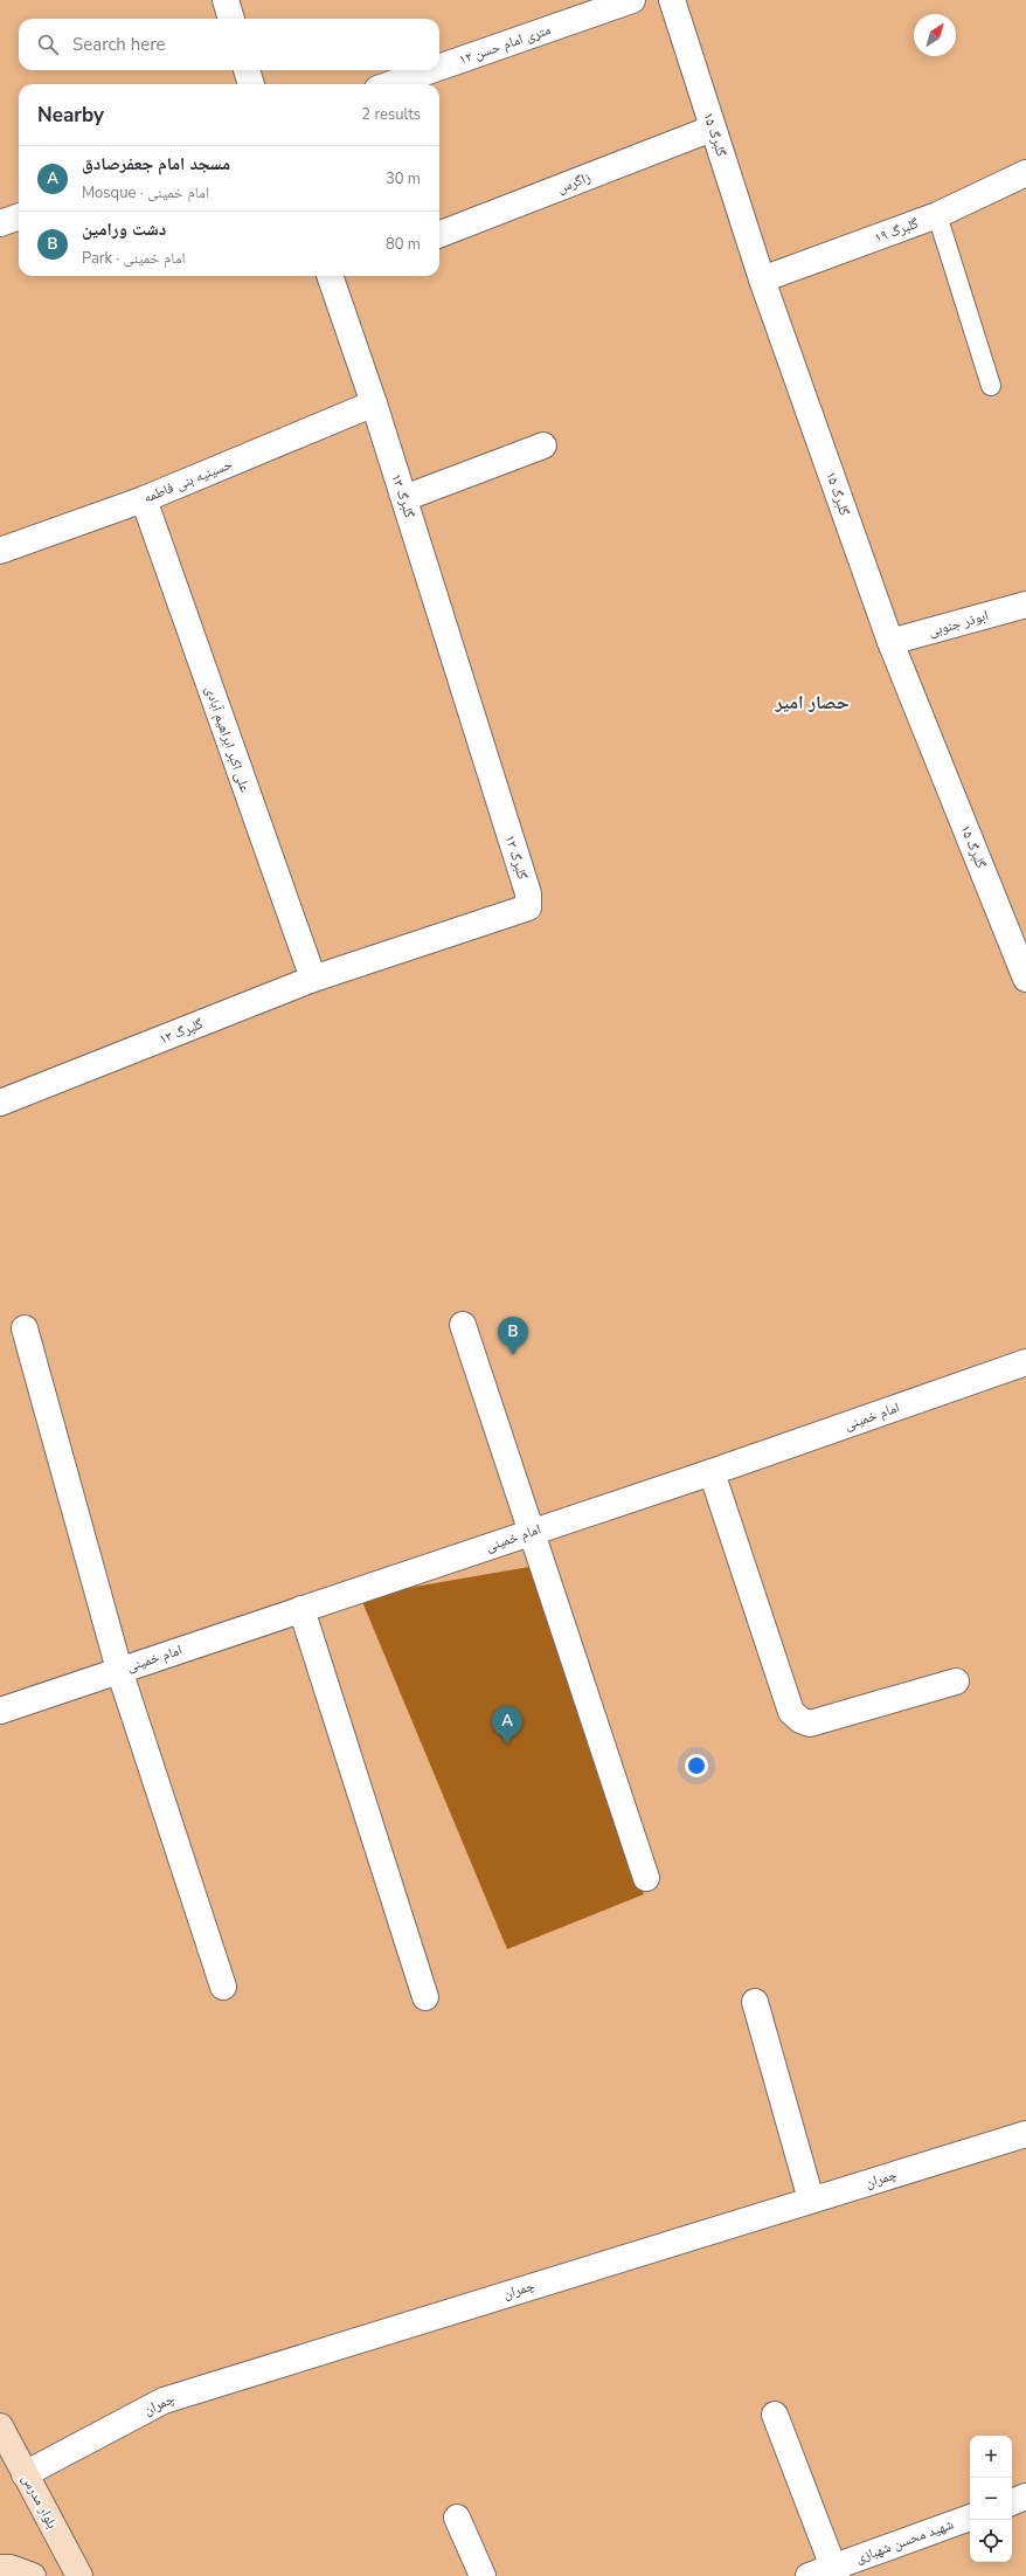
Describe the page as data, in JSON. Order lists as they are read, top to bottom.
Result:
{
  "streets": {
    "main road": ["بلوار مدرس"],
    "street": [
      "۱۲ متری امام حسن",
      "گلبرگ ۱۵",
      "زاگرس",
      "گلبرگ ۱۹",
      "حسینیه بنی فاطمه",
      "گلبرگ ۱۳",
      "ابوذر جنوبی",
      "علی اکبر ابراهیم آبادی",
      "امام خمینی",
      "چمران",
      "شهید محسن شهبازی"
    ]
  },
  "crossings": [
    ["گلبرگ ۱۵", "زاگرس"],
    ["گلبرگ ۱۵", "گلبرگ ۱۹"],
    ["گلبرگ ۱۵", "ابوذر جنوبی"],
    ["حسینیه بنی فاطمه", "گلبرگ ۱۳"],
    ["حسینیه بنی فاطمه", "علی اکبر ابراهیم آبادی"],
    ["گلبرگ ۱۳", "علی اکبر ابراهیم آبادی"],
    ["چمران", "بلوار مدرس"]
  ],
  "districts": ["حصار امیر"],
  "north": "top right",
  "page": {
    "search": "Search here",
    "heading": ["Nearby", "2 results"],
    "list": [
      {
        "mark": "A",
        "name": "مسجد امام جعفرصادق",
        "note": "Mosque · امام خمینی",
        "value": "30 m"
      },
      {
        "mark": "B",
        "name": "دشت ورامین",
        "note": "Park · امام خمینی",
        "value": "80 m"
      }
    ],
    "pins": ["B", "A"],
    "map_buttons": ["+", "−"]
  }
}
